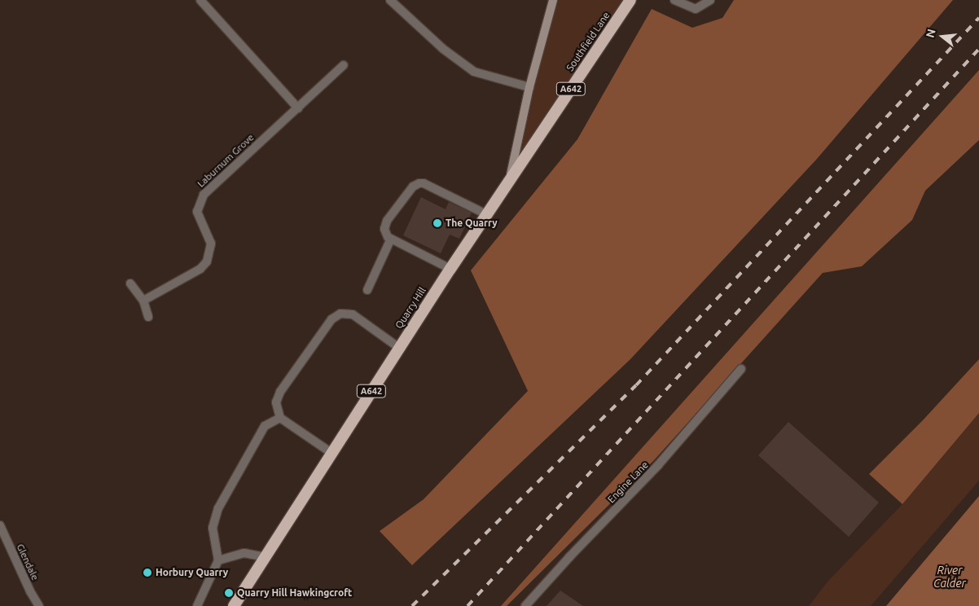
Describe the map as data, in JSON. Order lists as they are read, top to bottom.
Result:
{
  "streets": {
    "highway": ["Southfield Lane", "A642", "Quarry Hill"],
    "street": ["Laburnum Grove", "Engine Lane", "Glendale"]
  },
  "crossings": [
    ["Southfield Lane", "Quarry Hill"]
  ],
  "water": ["River Calder"],
  "places": ["The Quarry", "Horbury Quarry", "Quarry Hill Hawkingcroft"],
  "north": "left"
}
